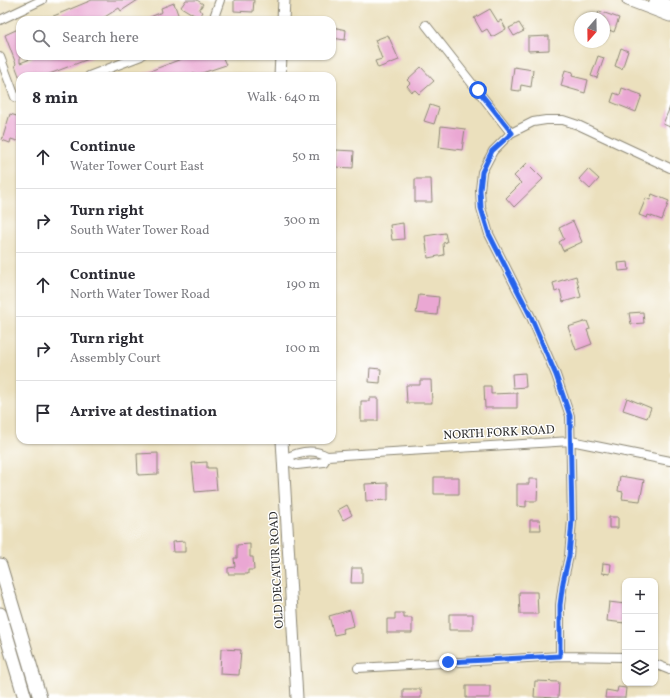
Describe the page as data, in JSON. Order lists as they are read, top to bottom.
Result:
{
  "streets": {
    "street": ["NORTH FORK ROAD", "OLD DECATUR ROAD"]
  },
  "crossings": [
    ["NORTH FORK ROAD", "OLD DECATUR ROAD"]
  ],
  "north": "bottom",
  "page": {
    "search": "Search here",
    "heading": ["8 min", "Walk · 640 m"],
    "list": [
      ["Continue", "Water Tower Court East", "50 m"],
      ["Turn right", "South Water Tower Road", "300 m"],
      ["Continue", "North Water Tower Road", "190 m"],
      ["Turn right", "Assembly Court", "100 m"],
      "Arrive at destination"
    ],
    "map_buttons": ["+", "−"]
  }
}
